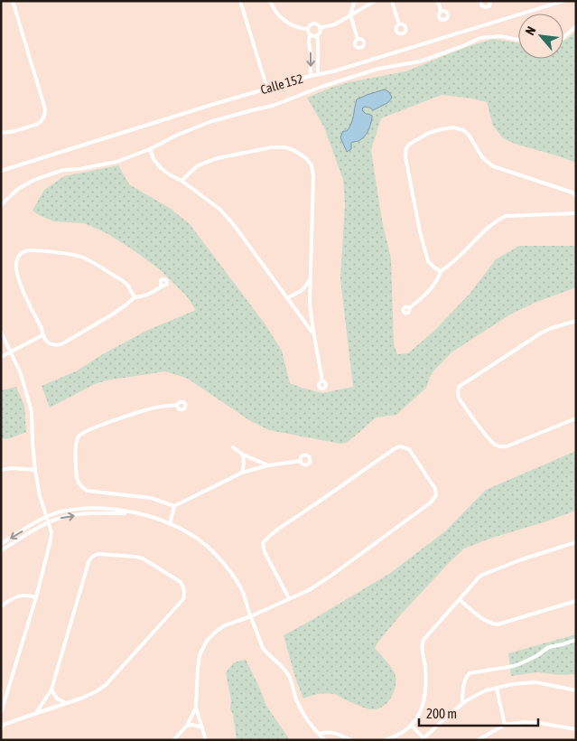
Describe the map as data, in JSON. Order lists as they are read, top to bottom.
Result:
{
  "streets": {
    "street": ["Calle 152"]
  },
  "scale_bar": "200 m",
  "north": "top left"
}
